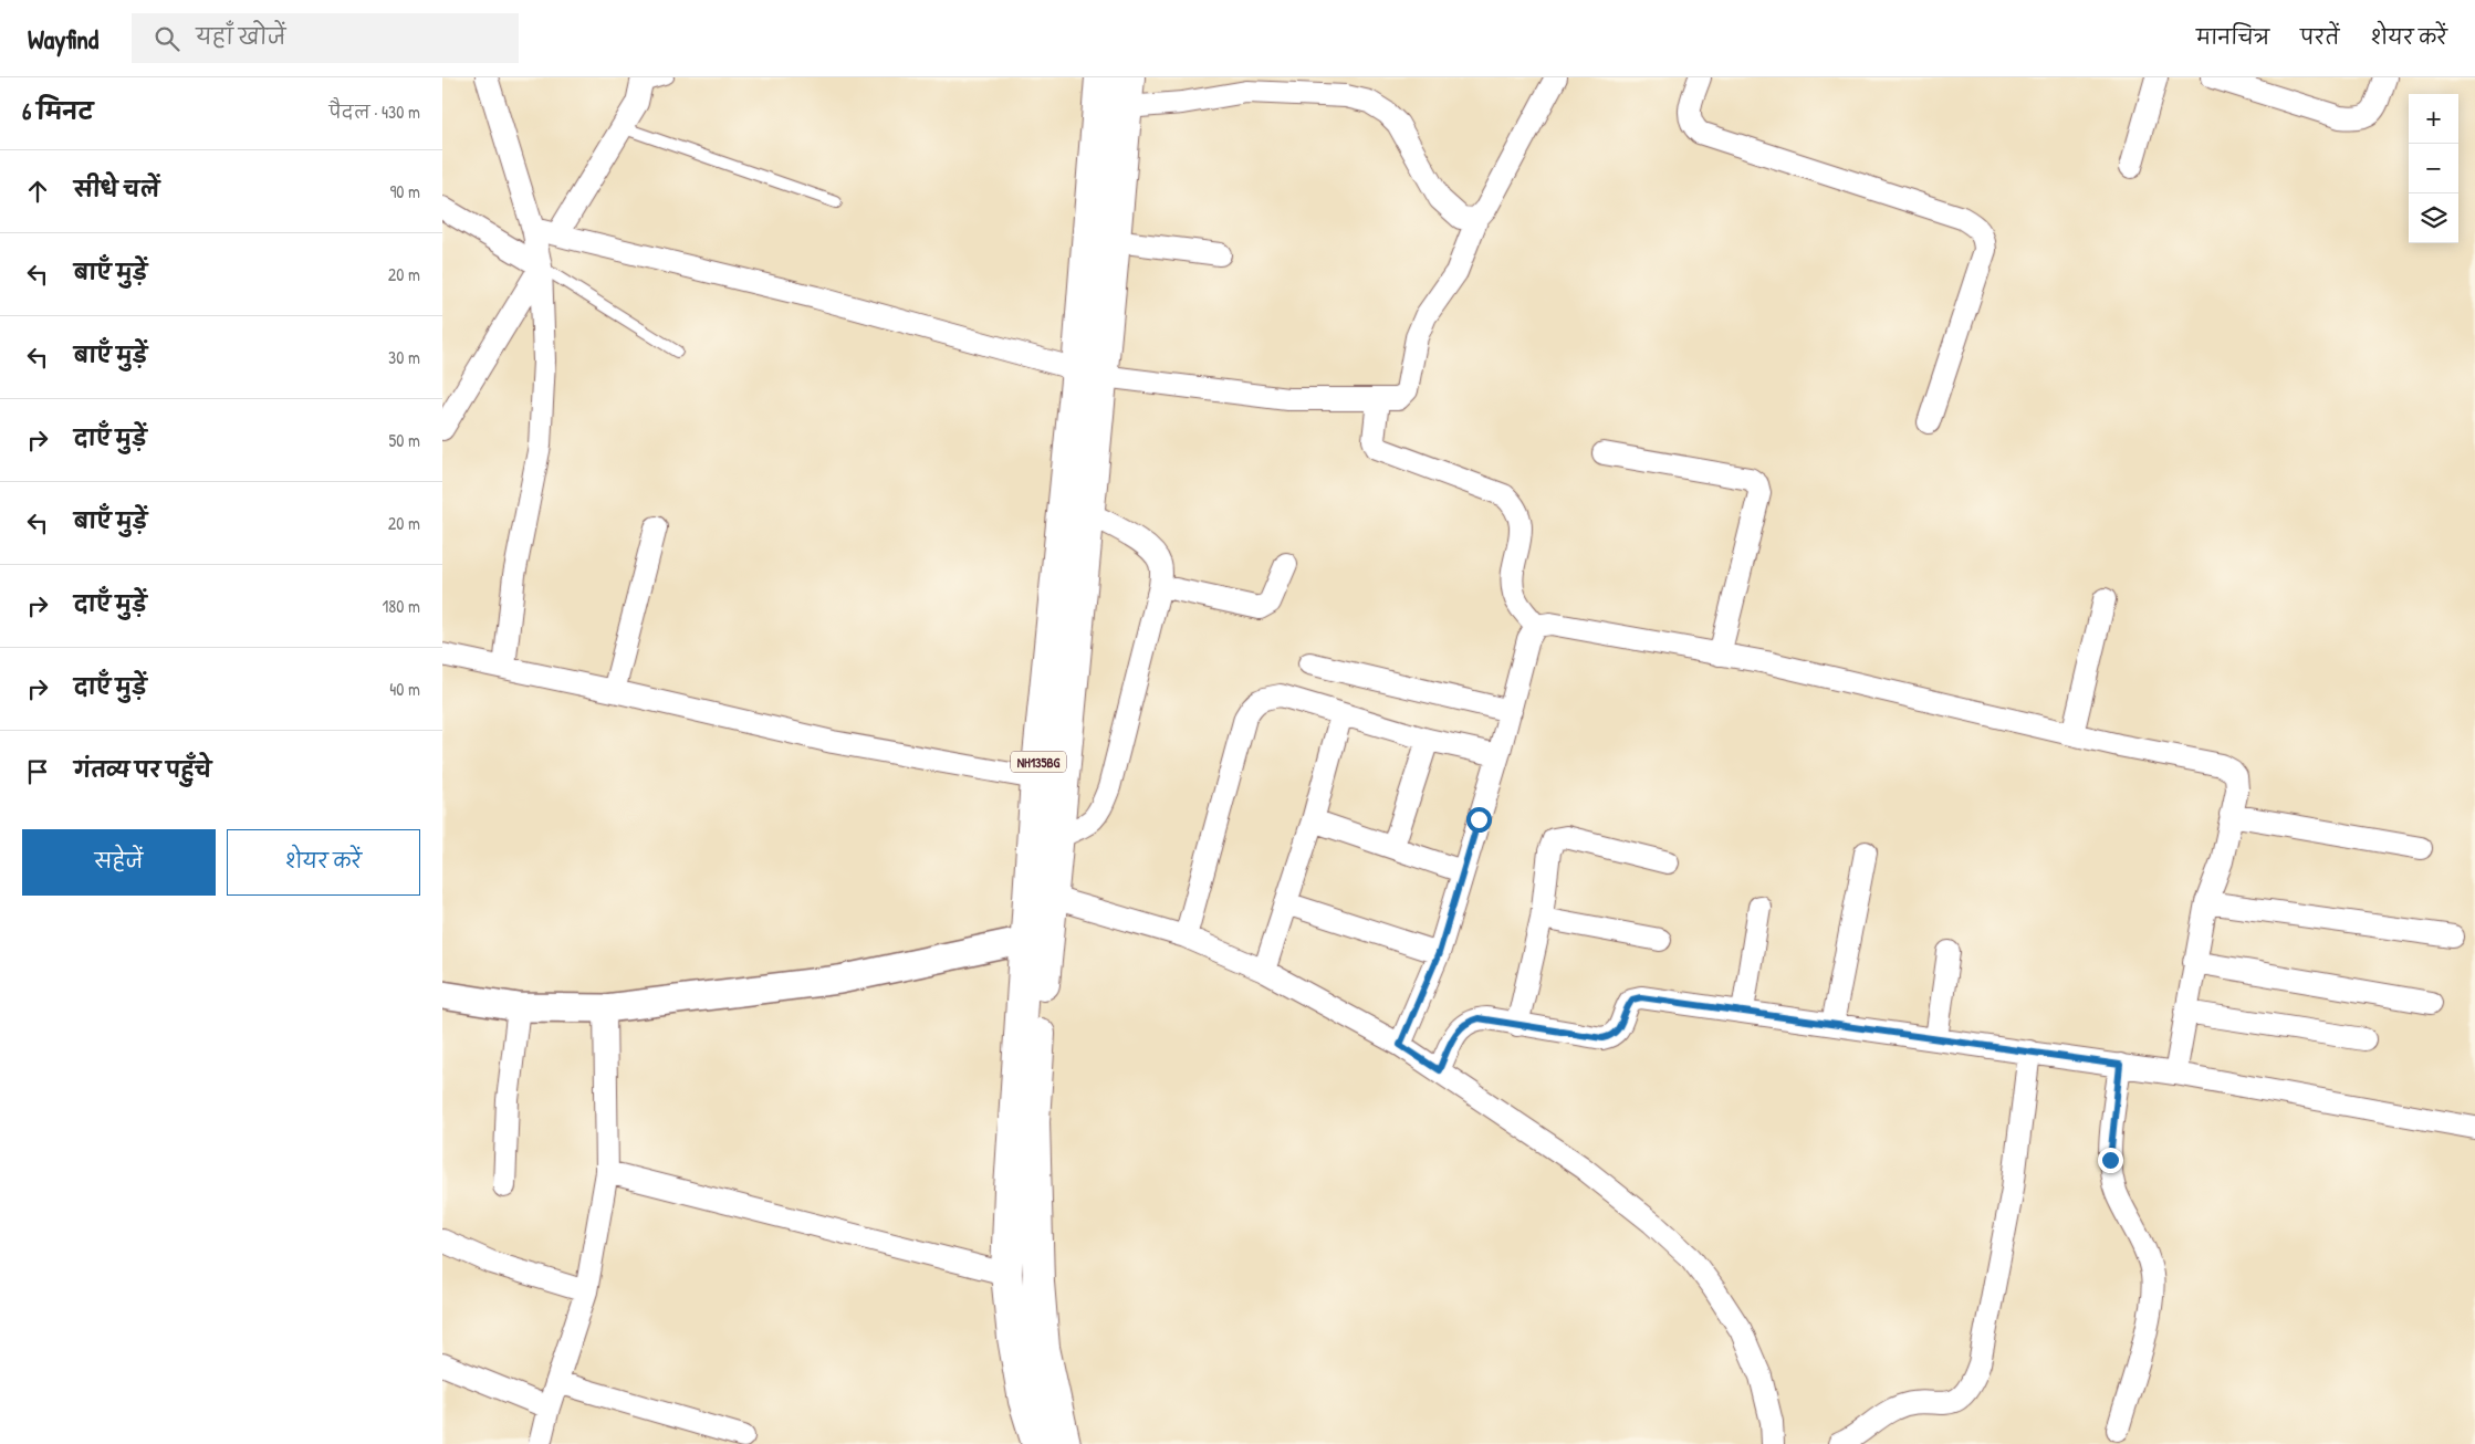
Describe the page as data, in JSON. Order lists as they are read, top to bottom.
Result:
{
  "streets": {
    "highway": ["NH135BG"]
  },
  "page": {
    "header": "Wayfind",
    "search": "यहाँ खोजें",
    "nav": ["मानचित्र", "परतें", "शेयर करें"],
    "heading": ["6 मिनट", "पैदल · 430 m"],
    "map_buttons": ["+", "−"],
    "list": [
      ["सीधे चलें", "90 m"],
      ["बाएँ मुड़ें", "20 m"],
      ["बाएँ मुड़ें", "30 m"],
      ["दाएँ मुड़ें", "50 m"],
      ["बाएँ मुड़ें", "20 m"],
      ["दाएँ मुड़ें", "180 m"],
      ["दाएँ मुड़ें", "40 m"],
      "गंतव्य पर पहुँचे"
    ],
    "buttons": ["सहेजें", "शेयर करें"]
  }
}
